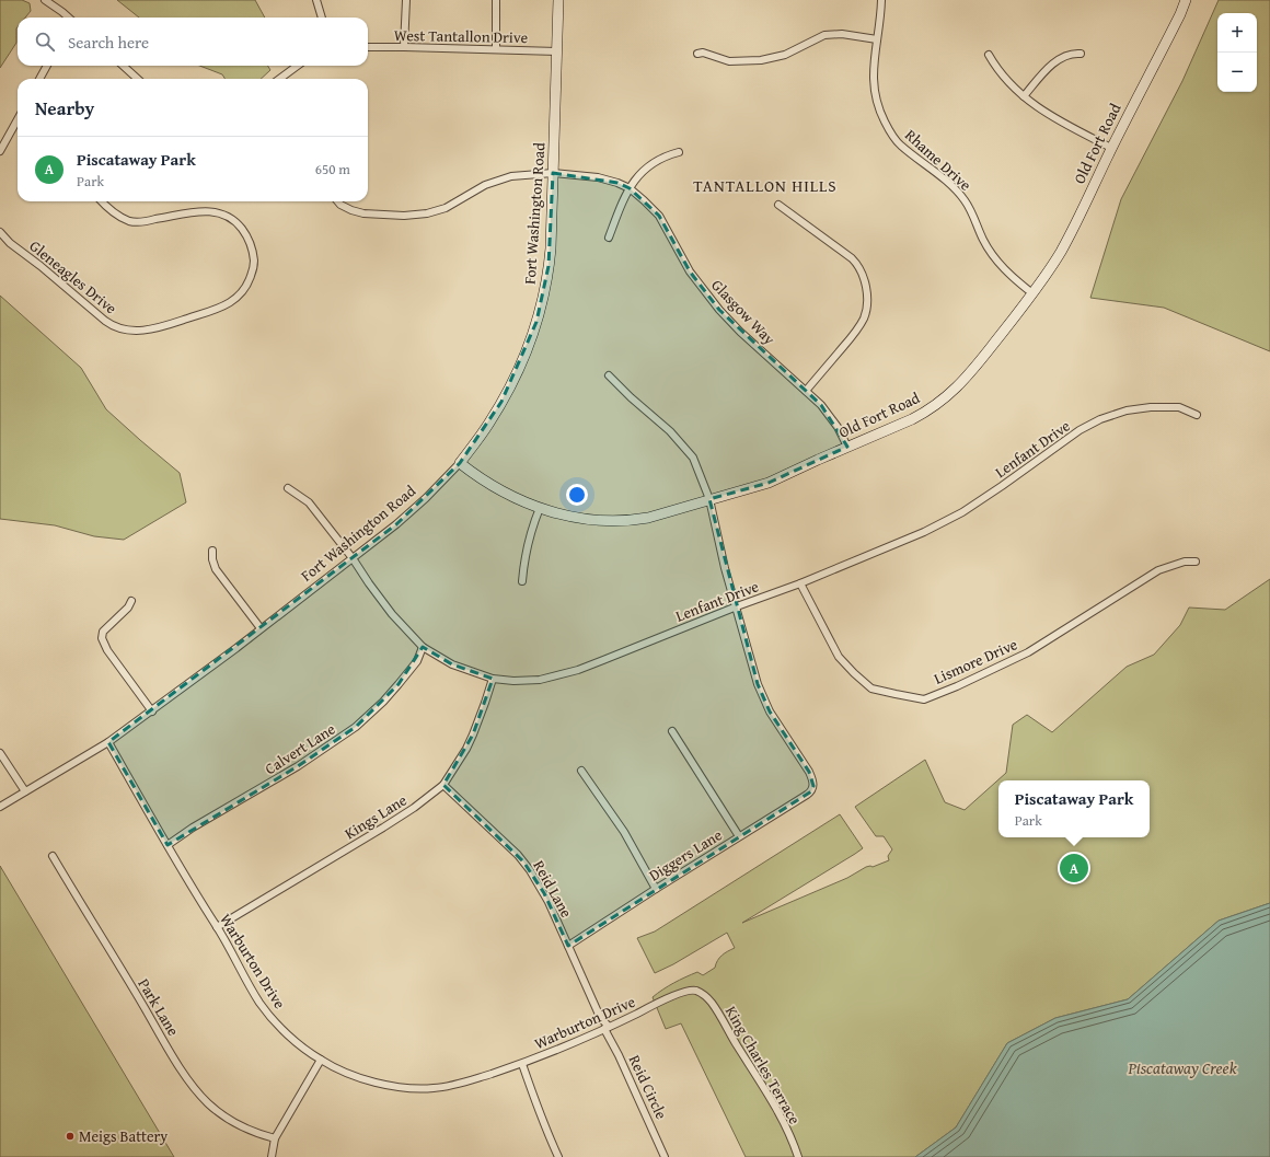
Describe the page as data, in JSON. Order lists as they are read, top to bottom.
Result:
{
  "streets": {
    "main road": ["Old Fort Road", "Fort Washington Road"],
    "street": [
      "West Tantallon Drive",
      "Rhame Drive",
      "Gleneagles Drive",
      "Glasgow Way",
      "Lenfant Drive",
      "Lismore Drive",
      "Calvert Lane",
      "Kings Lane",
      "Diggers Lane",
      "Reid Lane",
      "Warburton Drive",
      "Park Lane",
      "King Charles Terrace",
      "Reid Circle"
    ]
  },
  "crossings": [
    ["West Tantallon Drive", "Fort Washington Road"],
    ["Old Fort Road", "Rhame Drive"],
    ["Old Fort Road", "Fort Washington Road"],
    ["Old Fort Road", "Glasgow Way"],
    ["Fort Washington Road", "Glasgow Way"],
    ["Fort Washington Road", "Lenfant Drive"],
    ["Fort Washington Road", "Warburton Drive"],
    ["Lenfant Drive", "Lismore Drive"],
    ["Lenfant Drive", "Calvert Lane"],
    ["Lenfant Drive", "Kings Lane"],
    ["Lenfant Drive", "Diggers Lane"],
    ["Calvert Lane", "Warburton Drive"],
    ["Kings Lane", "Reid Lane"],
    ["Kings Lane", "Warburton Drive"],
    ["Diggers Lane", "Reid Lane"],
    ["Reid Lane", "Warburton Drive"],
    ["Reid Lane", "Reid Circle"],
    ["Warburton Drive", "King Charles Terrace"],
    ["Warburton Drive", "Reid Circle"]
  ],
  "districts": ["TANTALLON HILLS"],
  "water": ["Piscataway Creek"],
  "places": ["Meigs Battery"],
  "page": {
    "map_buttons": ["+", "−"],
    "search": "Search here",
    "heading": "Nearby",
    "list": [
      {
        "mark": "A",
        "name": "Piscataway Park",
        "note": "Park",
        "value": "650 m"
      }
    ],
    "popup": ["Piscataway Park", "Park"],
    "pins": "A"
  }
}
